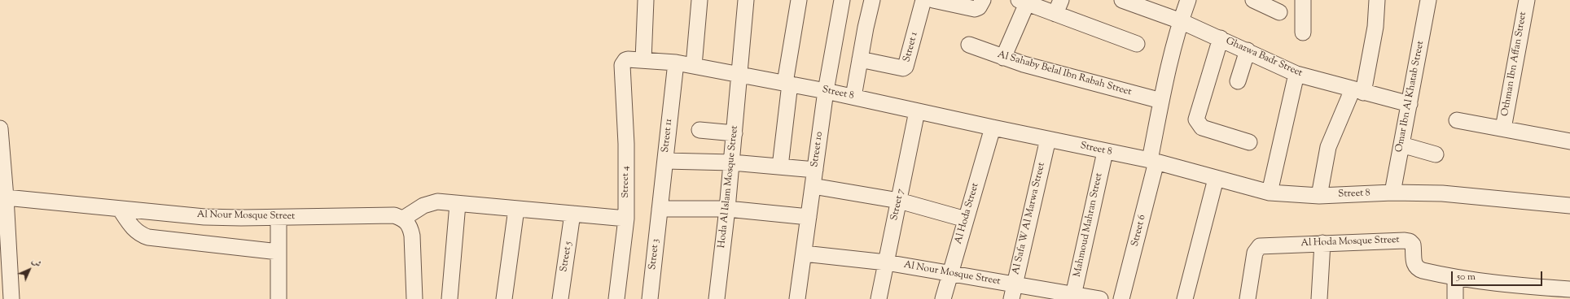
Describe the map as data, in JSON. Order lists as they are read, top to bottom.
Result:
{
  "streets": {
    "street": [
      "Street 1",
      "Ghazwa Badr Street",
      "Othman Ibn Affan Street",
      "Al Sahaby Belal Ibn Rabah Street",
      "Street 8",
      "Omar Ibn Al Khatab Street",
      "Street 11",
      "Street 10",
      "Street 4",
      "Hoda Al Islam Mosque Street",
      "Street 7",
      "Al Hoda Street",
      "Al Nour Mosque Street",
      "Al Safa W Al Marwa Street",
      "Mahmoud Mahran Street",
      "Street 6",
      "Al Hoda Mosque Street",
      "Street 3",
      "Street 5"
    ]
  },
  "crossings": [
    ["Ghazwa Badr Street", "Omar Ibn Al Khatab Street"],
    ["Ghazwa Badr Street", "Street 6"],
    ["Al Sahaby Belal Ibn Rabah Street", "Street 6"],
    ["Street 8", "Omar Ibn Al Khatab Street"],
    ["Street 8", "Street 11"],
    ["Street 8", "Street 10"],
    ["Street 8", "Street 4"],
    ["Street 8", "Hoda Al Islam Mosque Street"],
    ["Street 8", "Street 7"],
    ["Street 8", "Al Hoda Street"],
    ["Street 8", "Al Safa W Al Marwa Street"],
    ["Street 8", "Mahmoud Mahran Street"],
    ["Street 8", "Street 6"],
    ["Street 11", "Street 3"],
    ["Street 10", "Al Nour Mosque Street"],
    ["Street 7", "Al Nour Mosque Street"],
    ["Al Hoda Street", "Al Nour Mosque Street"],
    ["Al Nour Mosque Street", "Al Safa W Al Marwa Street"],
    ["Al Nour Mosque Street", "Mahmoud Mahran Street"]
  ],
  "scale_bar": "50 m",
  "north": "top right"
}
